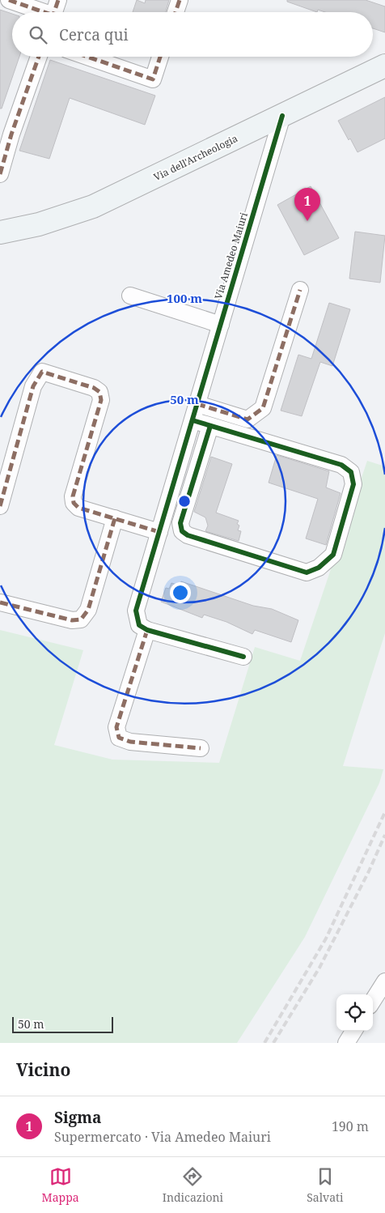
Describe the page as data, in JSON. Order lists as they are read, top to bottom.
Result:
{
  "streets": {
    "street": ["Via dell'Archeologia", "Via Amedeo Maiuri"]
  },
  "crossings": [
    ["Via dell'Archeologia", "Via Amedeo Maiuri"]
  ],
  "scale_bar": "50 m",
  "page": {
    "search": "Cerca qui",
    "pins": "1",
    "scale": "50 m",
    "heading": "Vicino",
    "list": [
      {
        "mark": "1",
        "name": "Sigma",
        "note": "Supermercato · Via Amedeo Maiuri",
        "value": "190 m"
      }
    ],
    "nav": ["Mappa", "Indicazioni", "Salvati"]
  },
  "rings": ["100 m", "50 m"]
}
